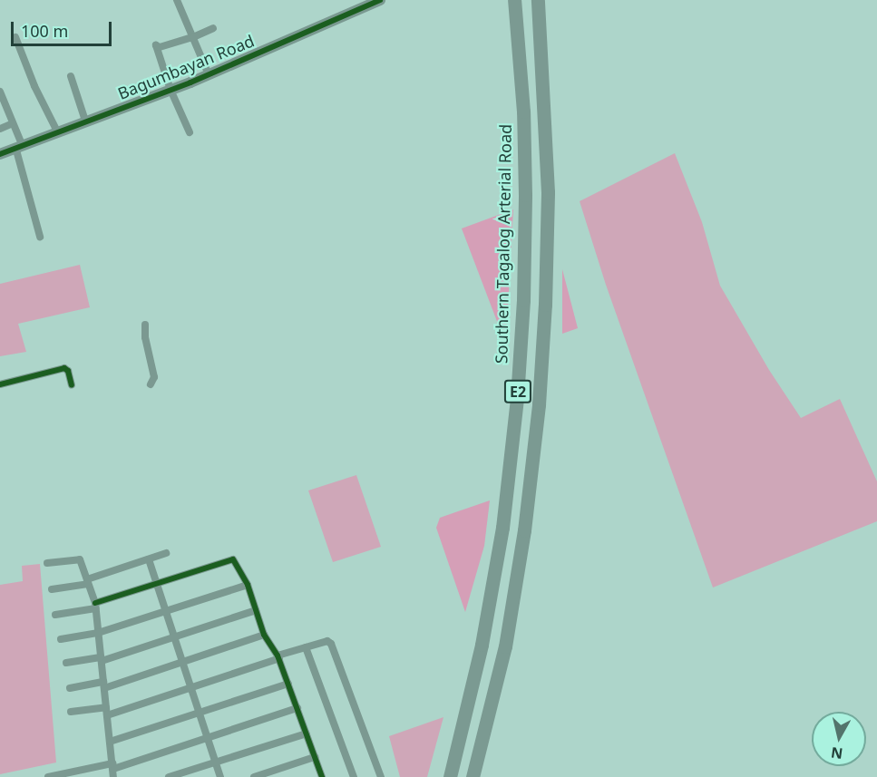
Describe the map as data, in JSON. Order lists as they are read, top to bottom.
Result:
{
  "streets": {
    "highway": ["Southern Tagalog Arterial Road", "E2"],
    "street": ["Bagumbayan Road"]
  },
  "scale_bar": "100 m",
  "north": "bottom"
}
